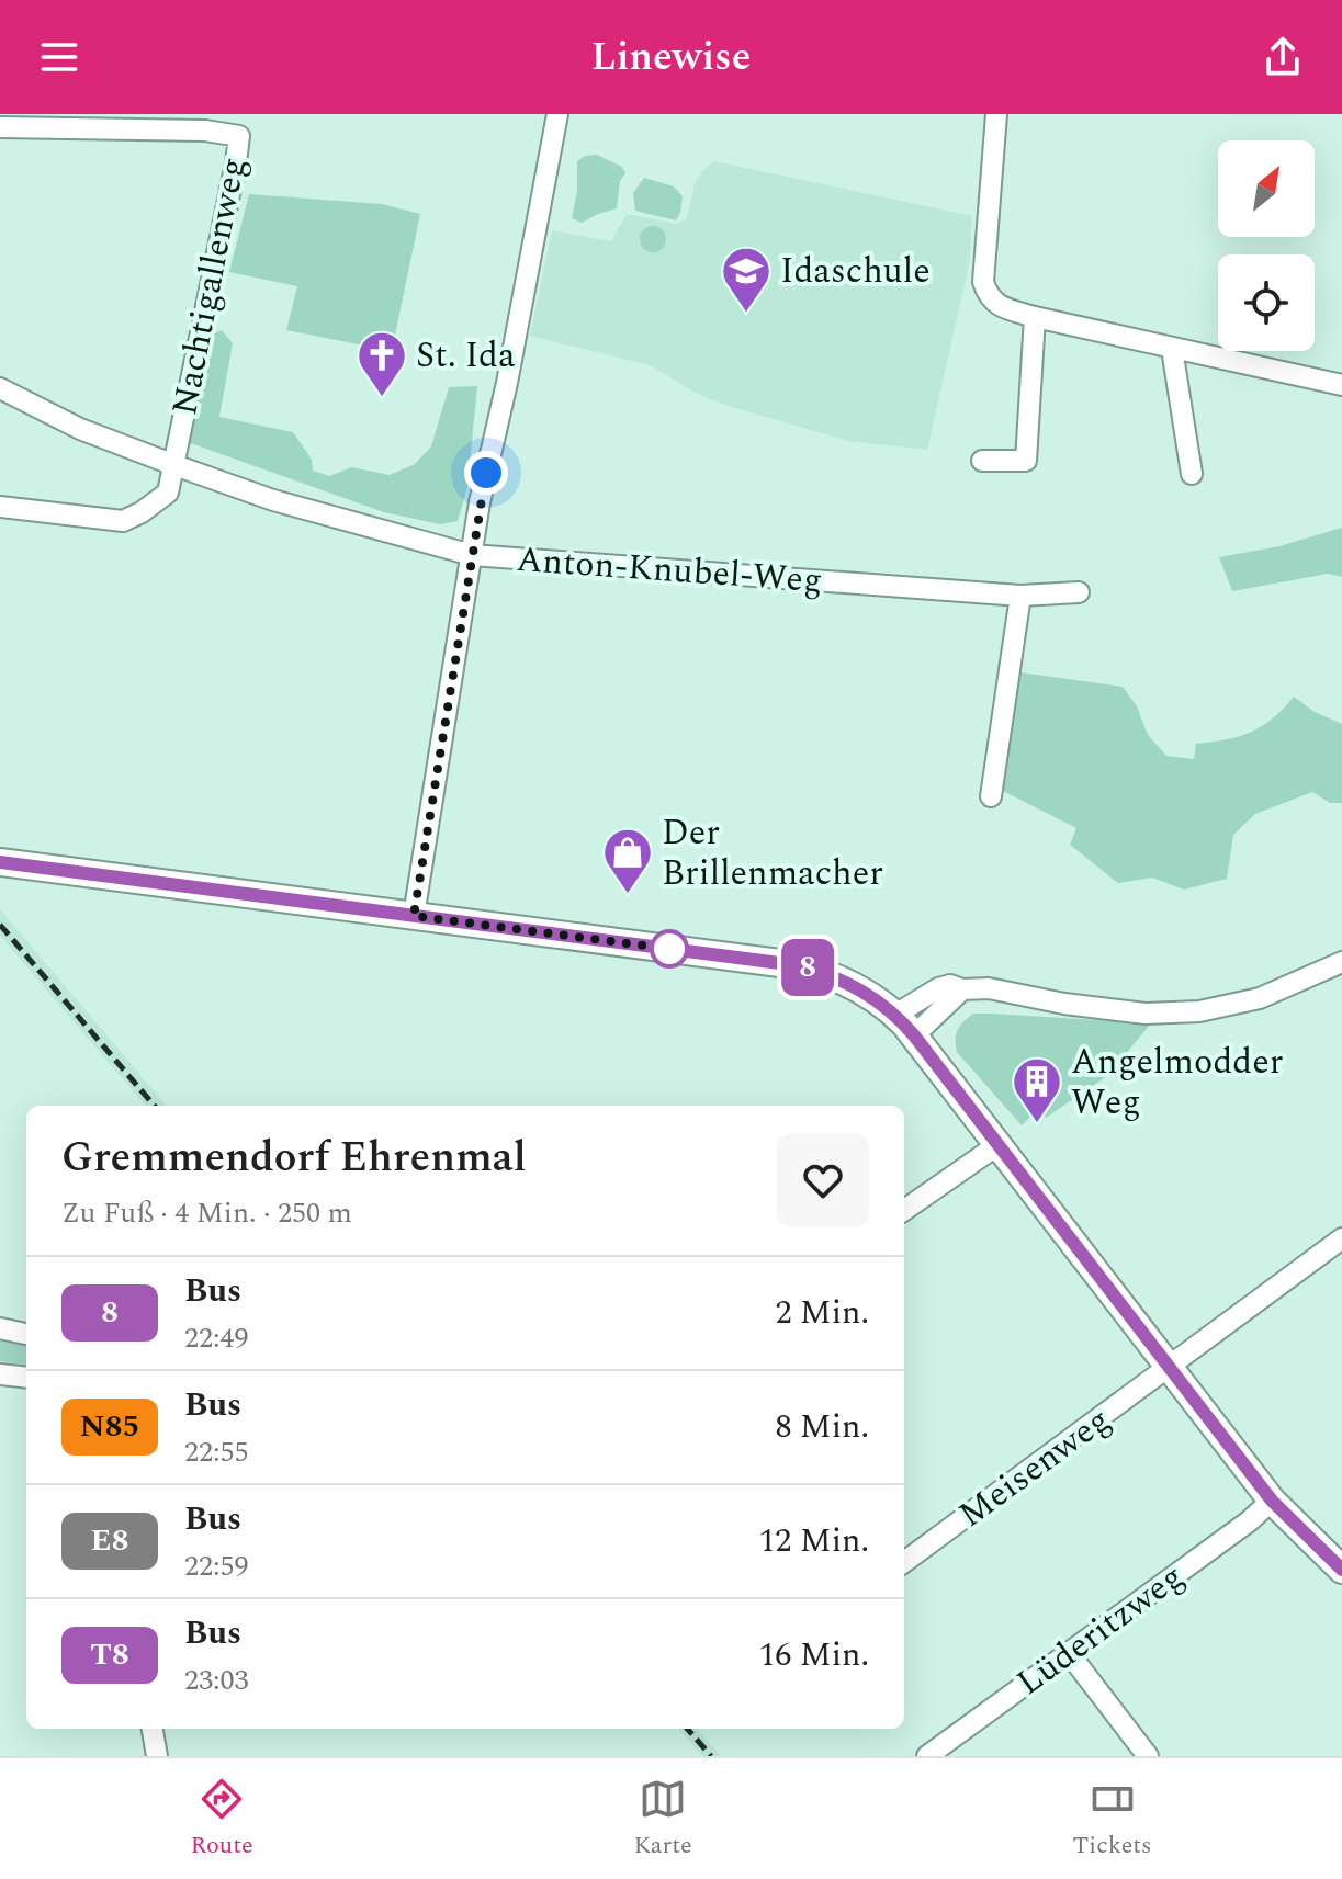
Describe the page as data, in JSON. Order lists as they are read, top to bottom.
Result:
{
  "streets": {
    "street": [
      "Nachtigallenweg",
      "Anton-Knubel-Weg",
      "Meisenweg",
      "Lüderitzweg"
    ]
  },
  "crossings": [
    ["Nachtigallenweg", "Anton-Knubel-Weg"]
  ],
  "places": {
    "school or university": ["Idaschule"],
    "church": ["St. Ida"],
    "shop": ["Der Brillenmacher"],
    "building": ["Angelmodder Weg"]
  },
  "lines": ["bus line 8"],
  "north": "top right",
  "page": {
    "header": "Linewise",
    "on_map": "8",
    "heading": ["Gremmendorf Ehrenmal", "Zu Fuß · 4 Min. · 250 m"],
    "list": [
      {
        "mark": "8",
        "name": "Bus",
        "note": "22:49",
        "value": "2 Min."
      },
      {
        "mark": "N85",
        "name": "Bus",
        "note": "22:55",
        "value": "8 Min."
      },
      {
        "mark": "E8",
        "name": "Bus",
        "note": "22:59",
        "value": "12 Min."
      },
      {
        "mark": "T8",
        "name": "Bus",
        "note": "23:03",
        "value": "16 Min."
      }
    ],
    "tabs": ["Route", "Karte", "Tickets"]
  }
}
